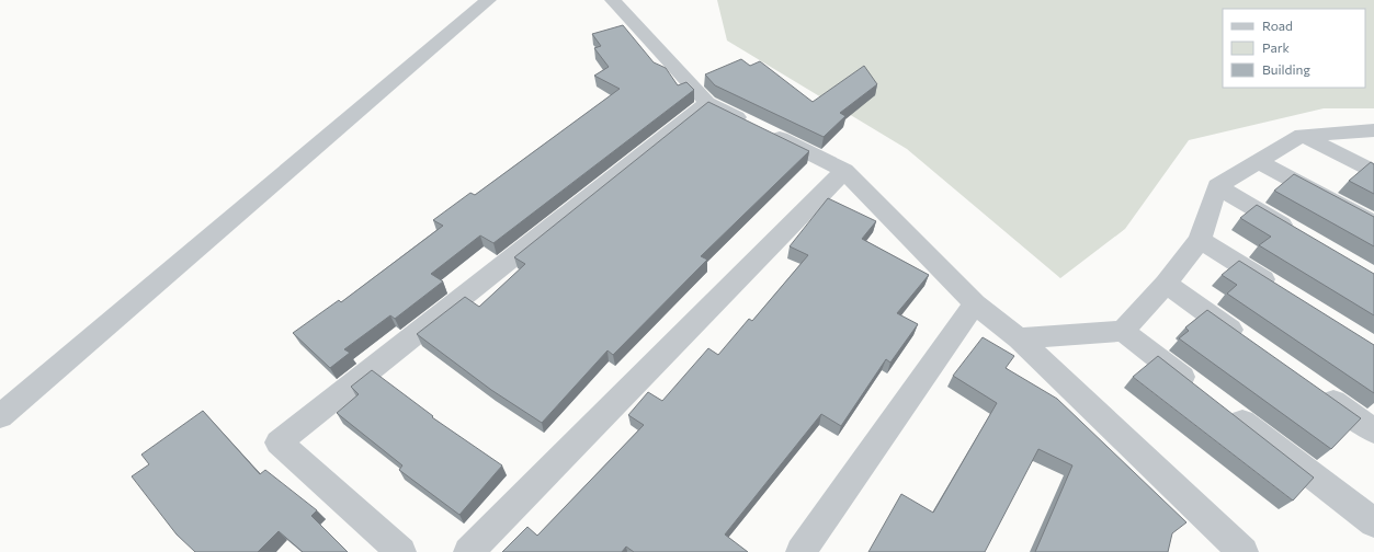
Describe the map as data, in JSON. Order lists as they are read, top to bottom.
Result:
{
  "legend": ["Road", "Park", "Building"]
}
